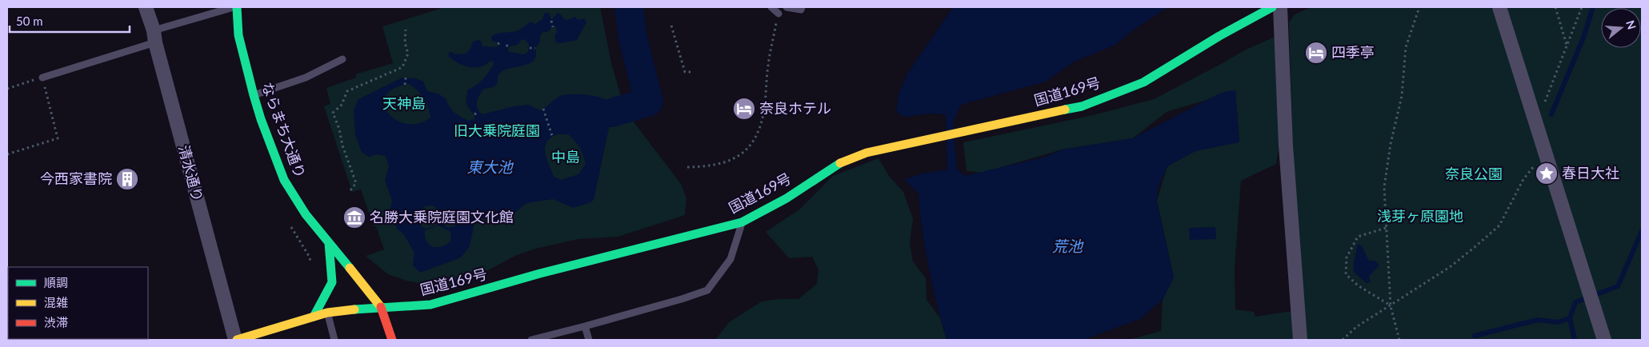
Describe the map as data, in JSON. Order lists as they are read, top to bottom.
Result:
{
  "streets": {
    "main road": ["国道169号", "ならまち大通り"],
    "street": ["清水通り"]
  },
  "crossings": [
    ["国道169号", "ならまち大通り"],
    ["国道169号", "清水通り"]
  ],
  "water": ["東大池", "荒池"],
  "parks": [
    "天神島",
    "旧大乗院庭園",
    "中島",
    "奈良公園",
    "浅芽ヶ原園地"
  ],
  "places": {
    "hotel": ["四季亭", "奈良ホテル"],
    "place": ["春日大社"],
    "building": ["今西家書院"],
    "museum": ["名勝大乗院庭園文化館"]
  },
  "legend": ["順調", "混雑", "渋滞"],
  "scale_bar": "50 m",
  "north": "right"
}
